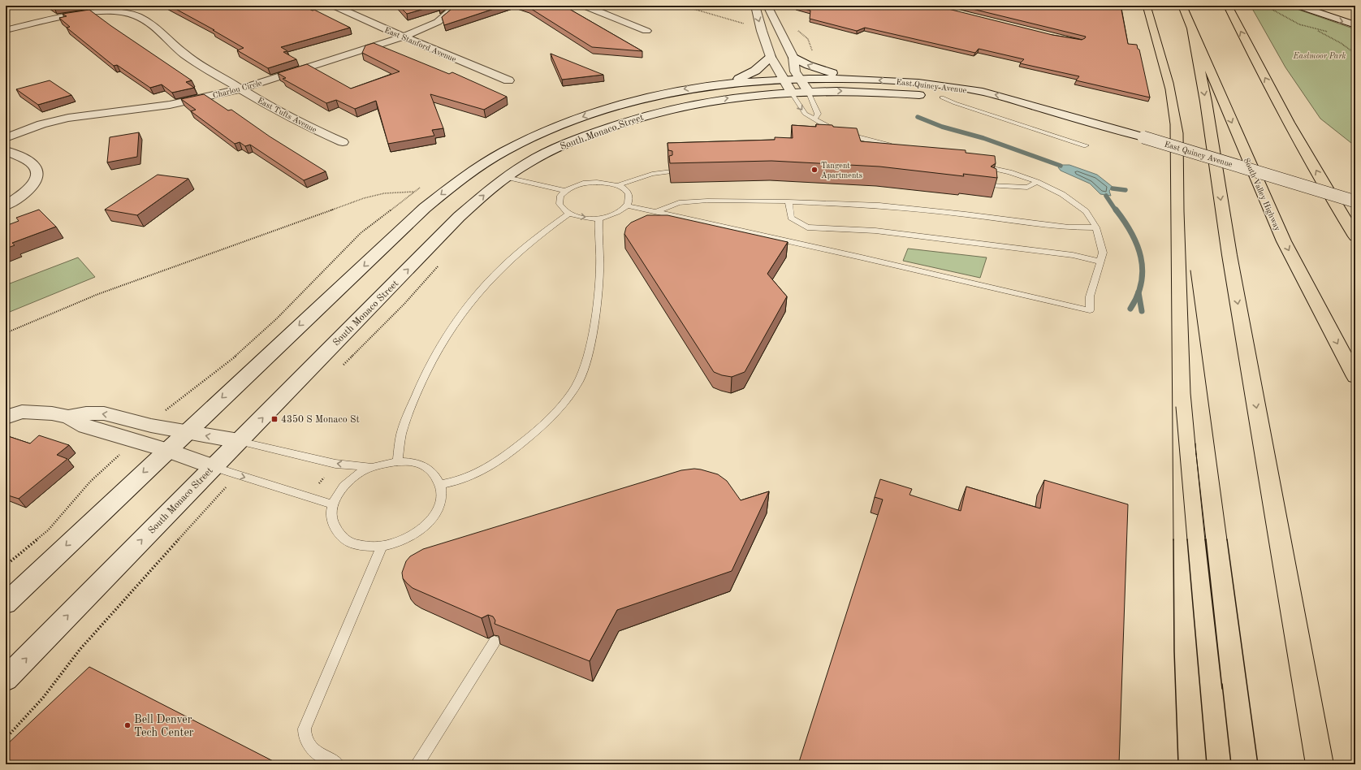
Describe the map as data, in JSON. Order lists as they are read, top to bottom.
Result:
{
  "streets": {
    "highway": ["South Valley Highway"],
    "main road": [
      "East Stanford Avenue",
      "East Quincy Avenue",
      "Charlou Circle",
      "East Tufts Avenue",
      "South Monaco Street"
    ]
  },
  "crossings": [
    ["East Stanford Avenue", "Charlou Circle"],
    ["East Quincy Avenue", "South Monaco Street"],
    ["Charlou Circle", "East Tufts Avenue"]
  ],
  "parks": ["Eastmoor Park"],
  "places": {
    "other": ["Tangent Apartments", "Bell Denver Tech Center"],
    "transit": ["4350 S Monaco St"]
  }
}
